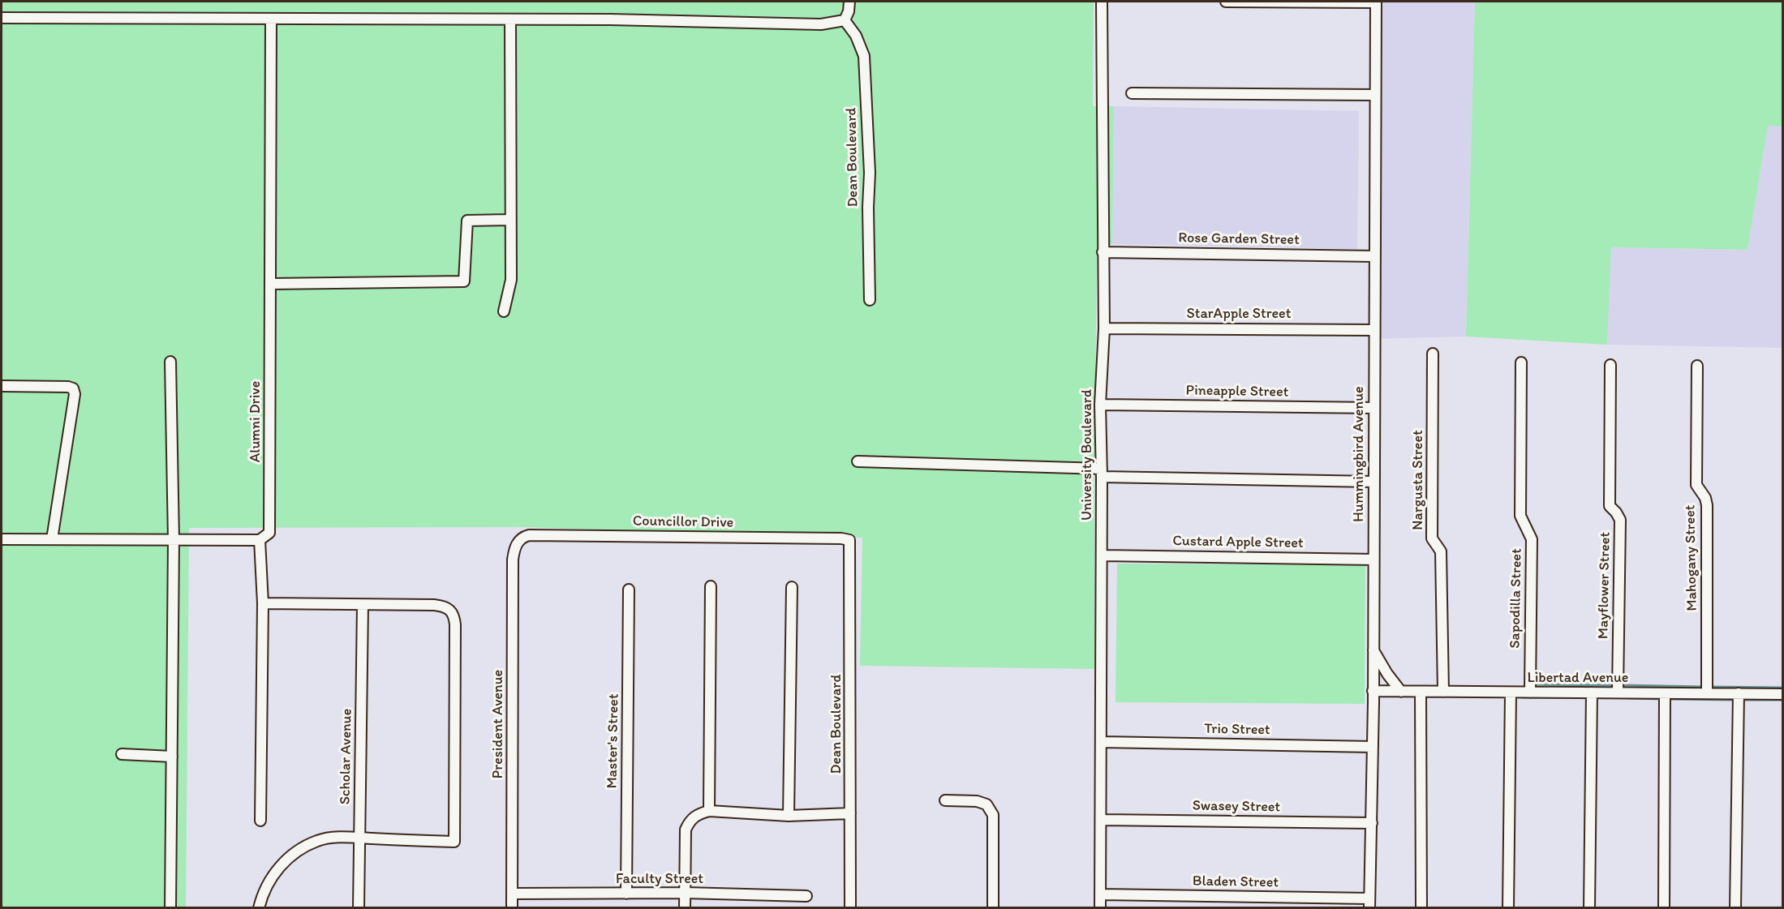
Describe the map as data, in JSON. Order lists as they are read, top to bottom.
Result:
{
  "streets": {
    "street": [
      "Dean Boulevard",
      "Rose Garden Street",
      "StarApple Street",
      "Pineapple Street",
      "Alumni Drive",
      "Hummingbird Avenue",
      "University Boulevard",
      "Nargusta Street",
      "Councillor Drive",
      "Custard Apple Street",
      "Mahogany Street",
      "Mayflower Street",
      "Sapodilla Street",
      "Libertad Avenue",
      "President Avenue",
      "Trio Street",
      "Master's Street",
      "Scholar Avenue",
      "Swasey Street",
      "Faculty Street",
      "Bladen Street"
    ]
  },
  "crossings": [
    ["Dean Boulevard", "Councillor Drive"],
    ["Rose Garden Street", "Hummingbird Avenue"],
    ["Rose Garden Street", "University Boulevard"],
    ["StarApple Street", "Hummingbird Avenue"],
    ["StarApple Street", "University Boulevard"],
    ["Pineapple Street", "Hummingbird Avenue"],
    ["Pineapple Street", "University Boulevard"],
    ["Hummingbird Avenue", "Custard Apple Street"],
    ["Hummingbird Avenue", "Libertad Avenue"],
    ["Hummingbird Avenue", "Trio Street"],
    ["Hummingbird Avenue", "Swasey Street"],
    ["Hummingbird Avenue", "Bladen Street"],
    ["University Boulevard", "Custard Apple Street"],
    ["University Boulevard", "Trio Street"],
    ["University Boulevard", "Swasey Street"],
    ["University Boulevard", "Bladen Street"],
    ["Nargusta Street", "Libertad Avenue"],
    ["Councillor Drive", "President Avenue"],
    ["Mahogany Street", "Libertad Avenue"],
    ["Mayflower Street", "Libertad Avenue"],
    ["Sapodilla Street", "Libertad Avenue"],
    ["President Avenue", "Faculty Street"],
    ["Master's Street", "Faculty Street"]
  ]
}
